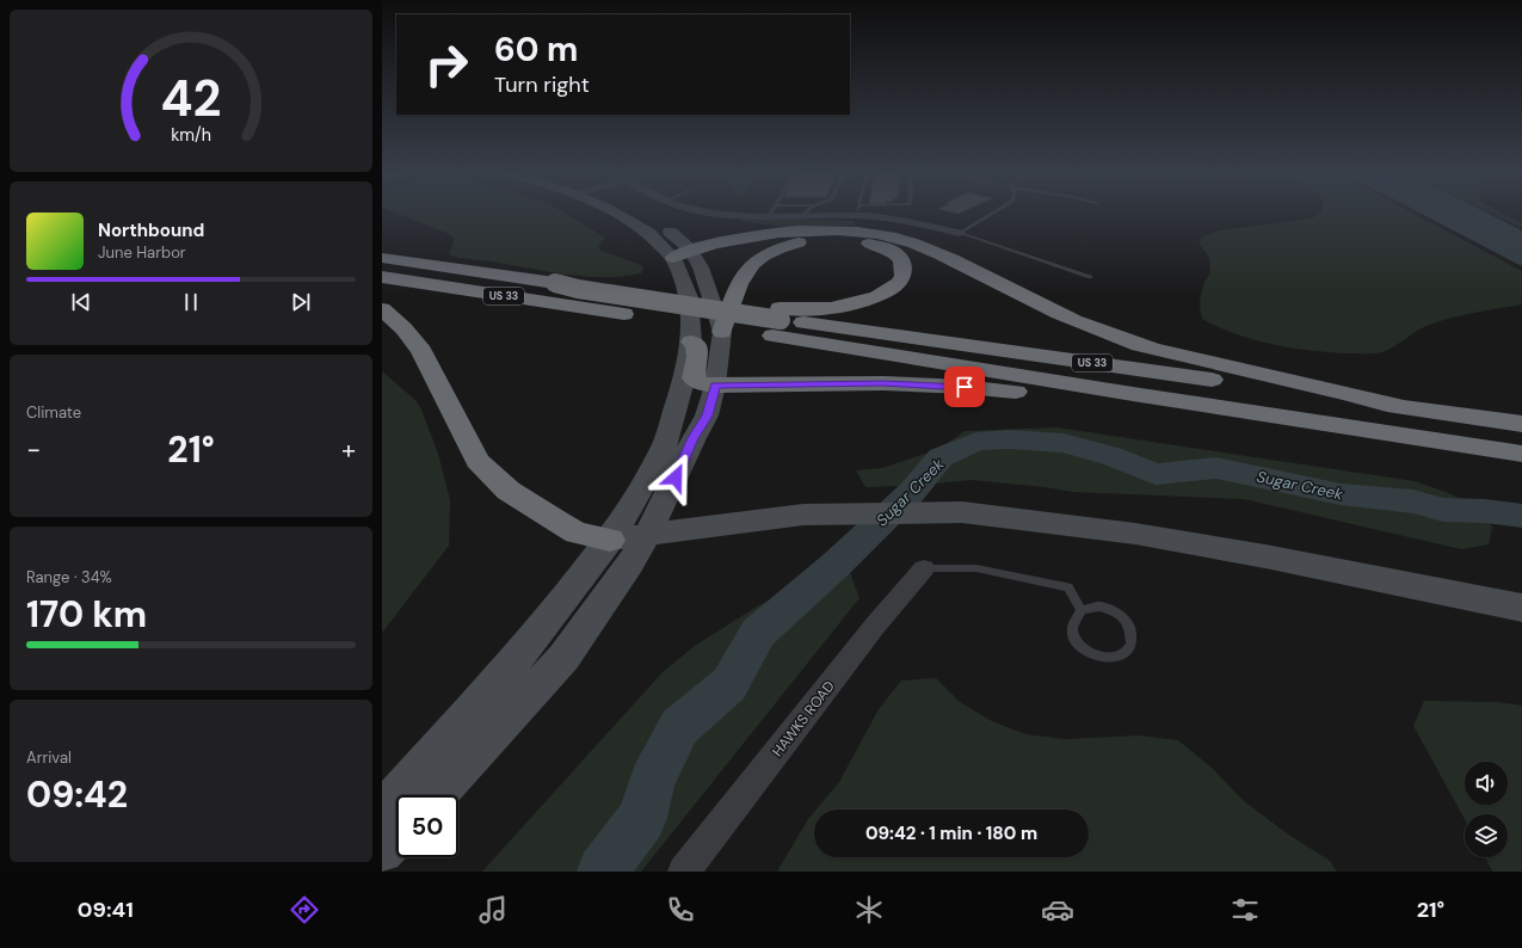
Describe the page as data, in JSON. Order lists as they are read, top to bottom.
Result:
{
  "streets": {
    "highway": ["US 33"],
    "street": ["HAWKS ROAD"]
  },
  "water": ["Sugar Creek"],
  "page": {
    "turn": ["60 m", "Turn right"],
    "song": ["Northbound", "June Harbor"],
    "tile": [
      "Climate",
      ["Range · 34%", "170 km"],
      ["Arrival", "09:42"]
    ],
    "heat": ["−", "21°", "+"],
    "limit": "50",
    "trip": "09:42 · 1 min · 180 m",
    "tabs": ["09:41", "21°"],
    "gauge": ["42", "km/h"]
  }
}
